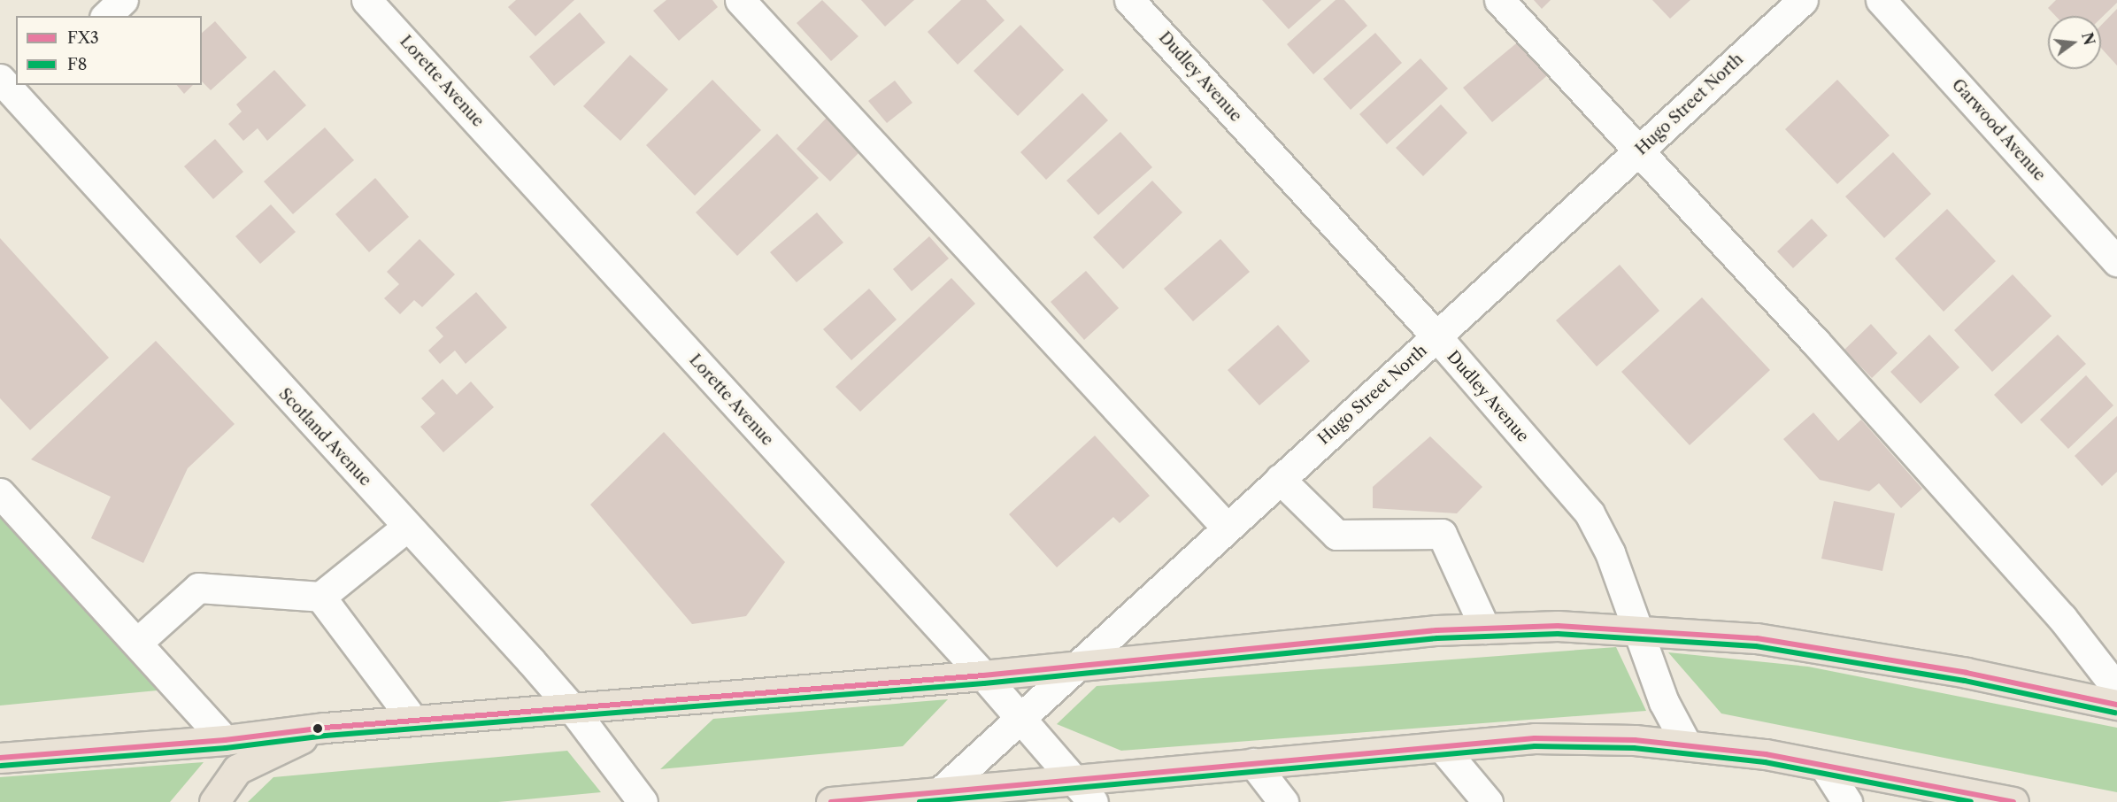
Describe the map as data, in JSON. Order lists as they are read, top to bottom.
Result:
{
  "streets": {
    "street": [
      "Dudley Avenue",
      "Lorette Avenue",
      "Hugo Street North",
      "Garwood Avenue",
      "Scotland Avenue"
    ]
  },
  "crossings": [
    ["Dudley Avenue", "Hugo Street North"],
    ["Lorette Avenue", "Hugo Street North"]
  ],
  "lines": ["transit line FX3", "transit line F8"],
  "legend": ["FX3", "F8"],
  "north": "right"
}
